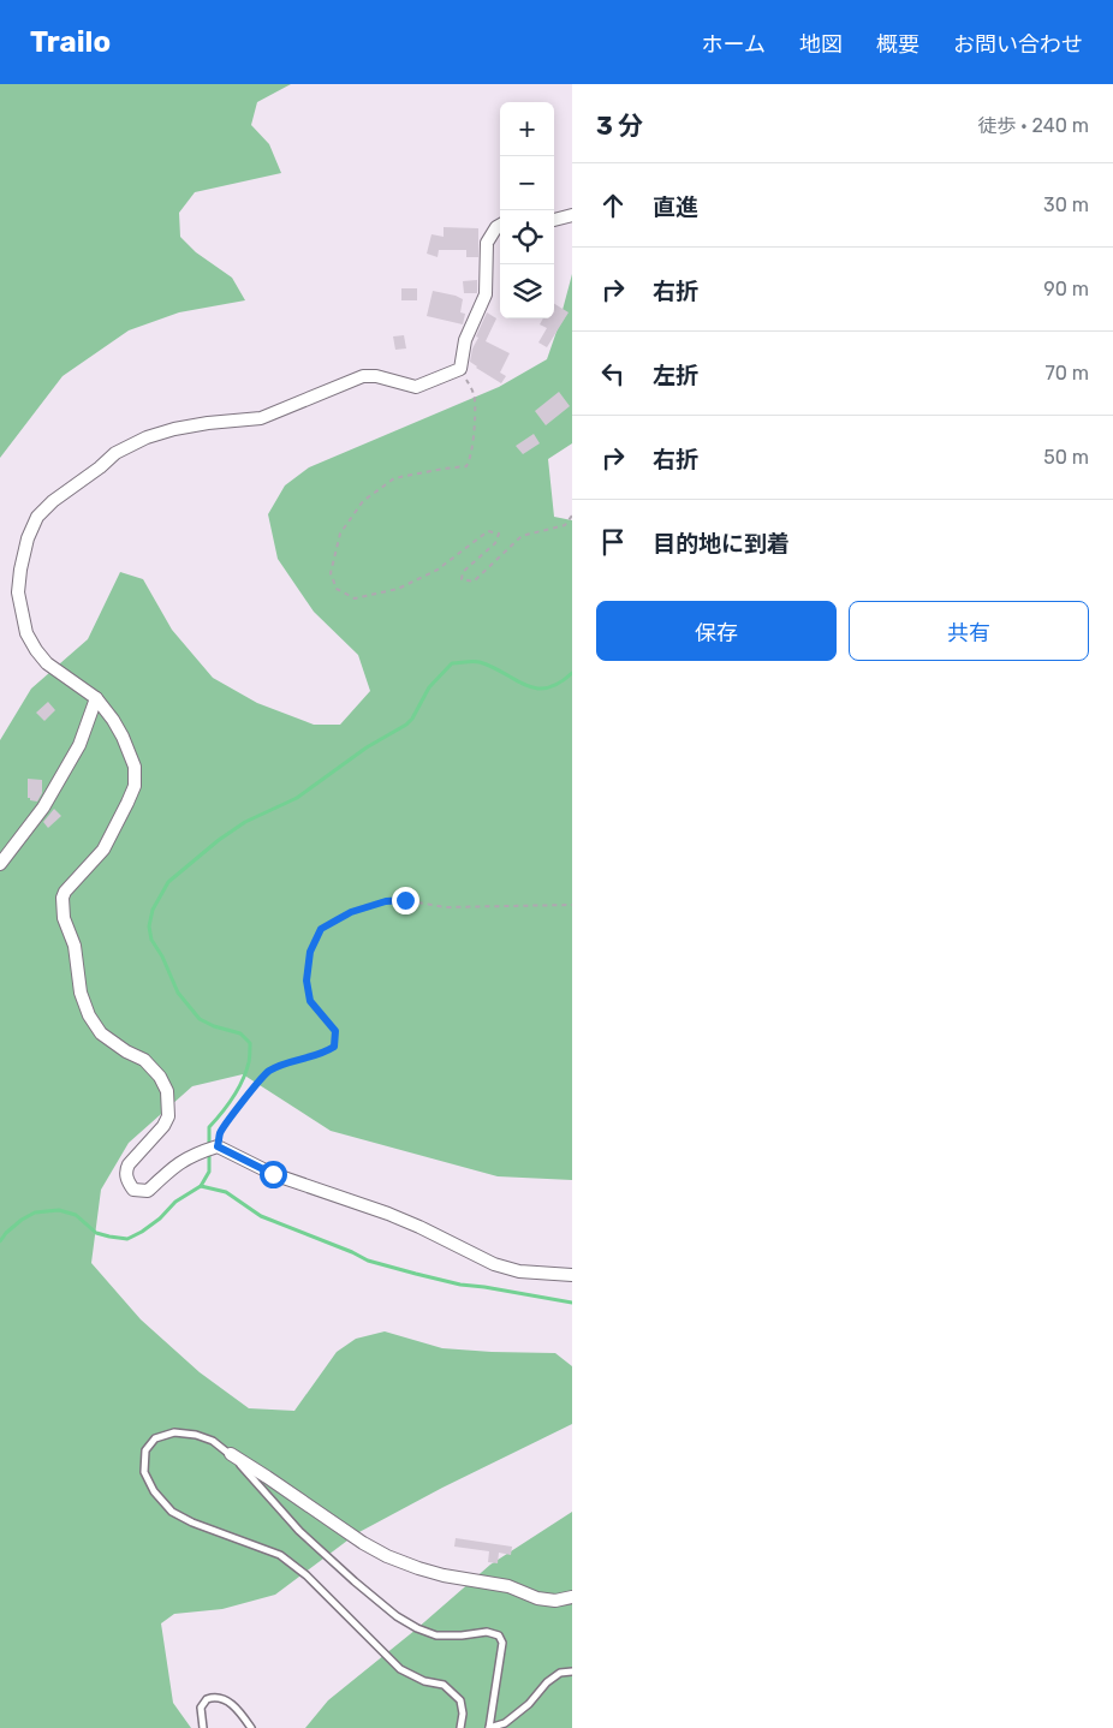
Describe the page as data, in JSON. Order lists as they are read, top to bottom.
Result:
{
  "page": {
    "header": "Trailo",
    "nav": [
      "ホーム",
      "地図",
      "概要",
      "お問い合わせ"
    ],
    "heading": ["3 分", "徒歩 · 240 m"],
    "map_buttons": ["+", "−"],
    "list": [
      ["直進", "30 m"],
      ["右折", "90 m"],
      ["左折", "70 m"],
      ["右折", "50 m"],
      "目的地に到着"
    ],
    "buttons": ["保存", "共有"]
  }
}
